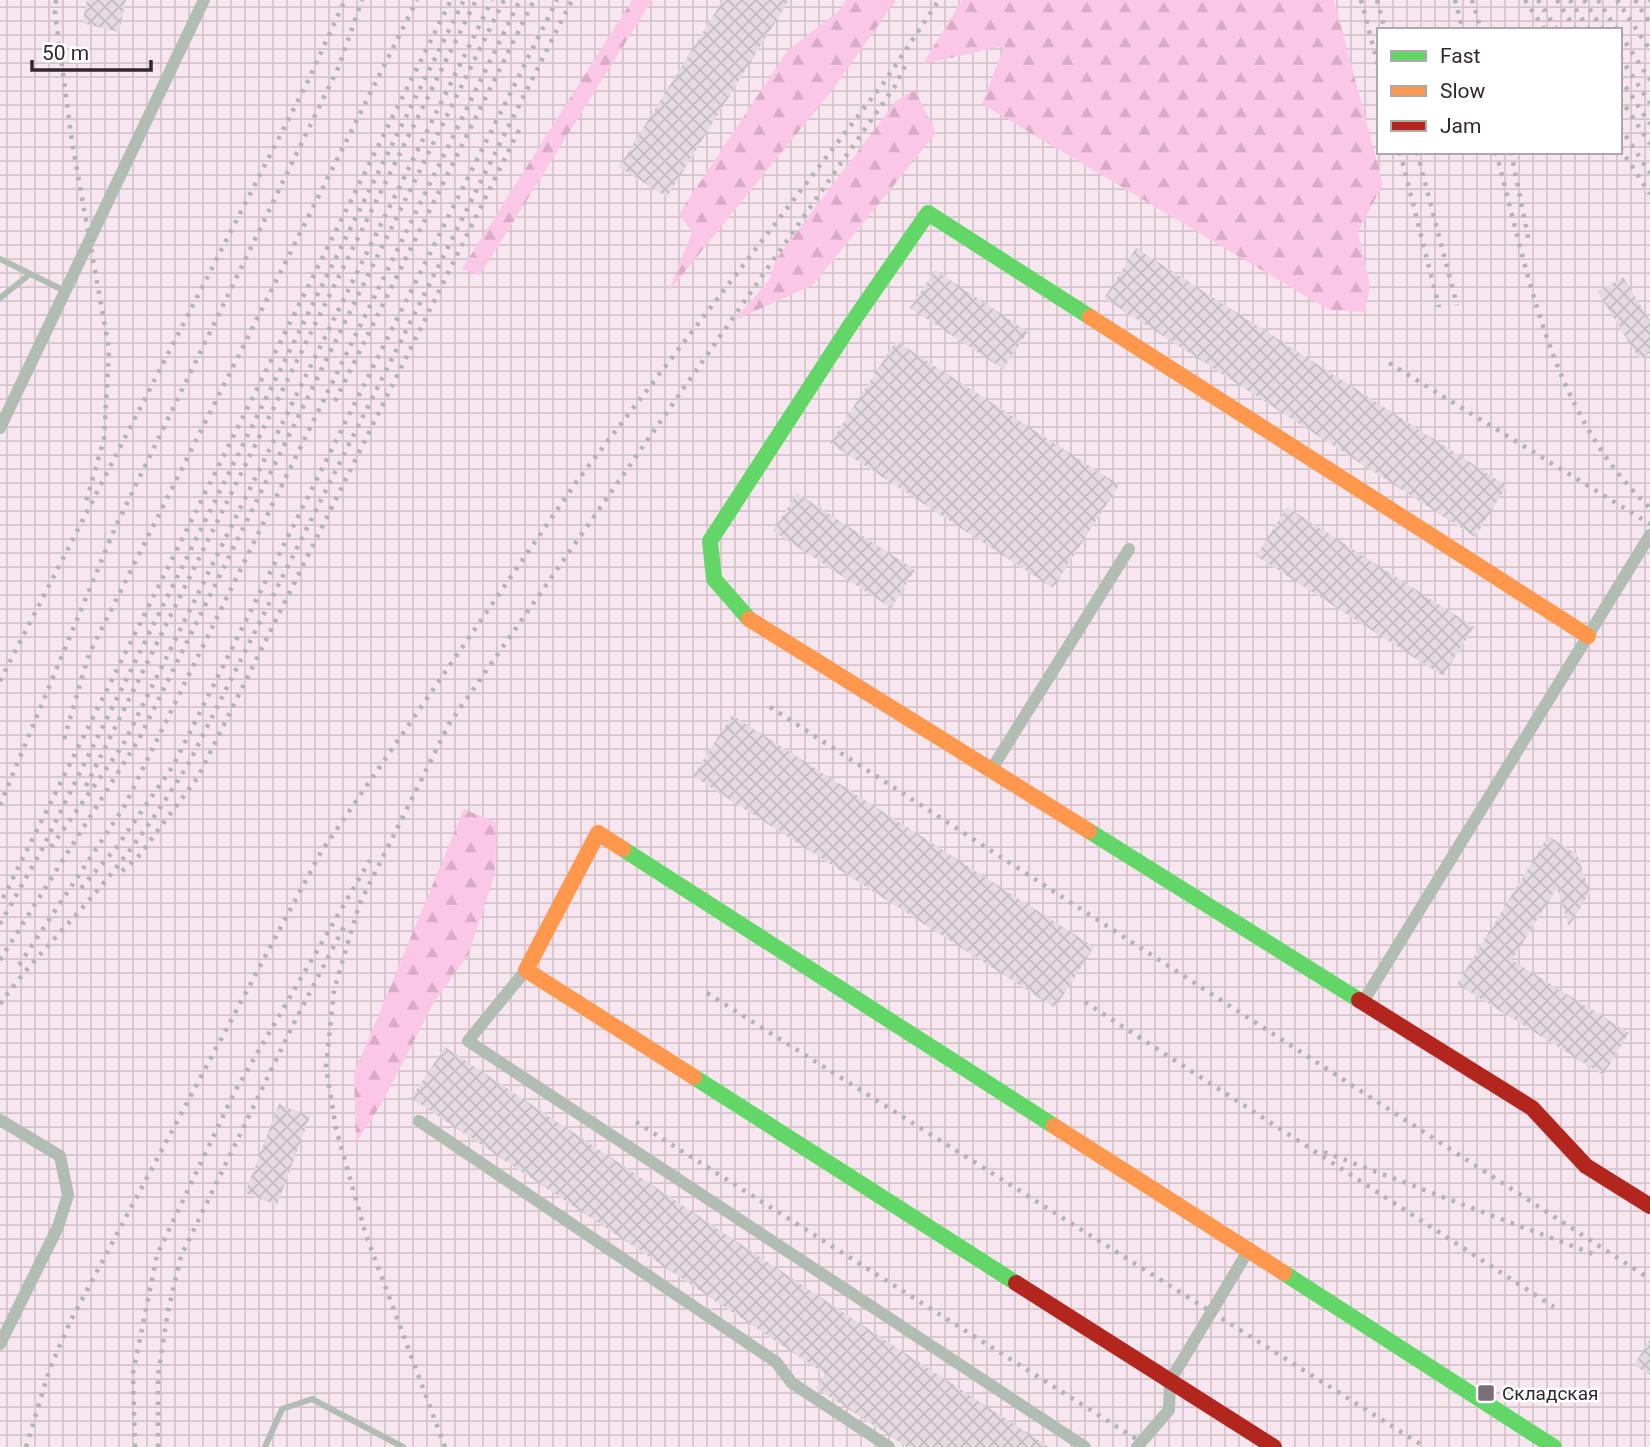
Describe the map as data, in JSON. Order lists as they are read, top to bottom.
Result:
{
  "places": {
    "transit": ["Складская"]
  },
  "legend": ["Fast", "Slow", "Jam"],
  "scale_bar": "50 m"
}
